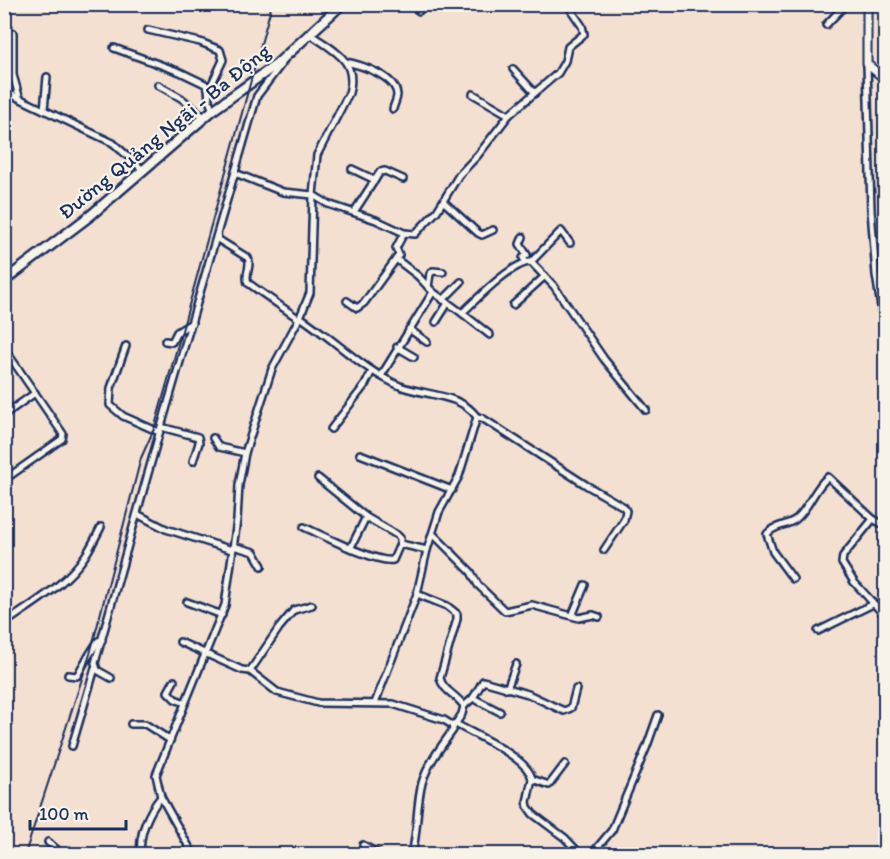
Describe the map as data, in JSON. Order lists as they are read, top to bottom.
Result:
{
  "streets": {
    "main road": ["Đường Quảng Ngãi - Ba Động"]
  },
  "scale_bar": "100 m"
}
